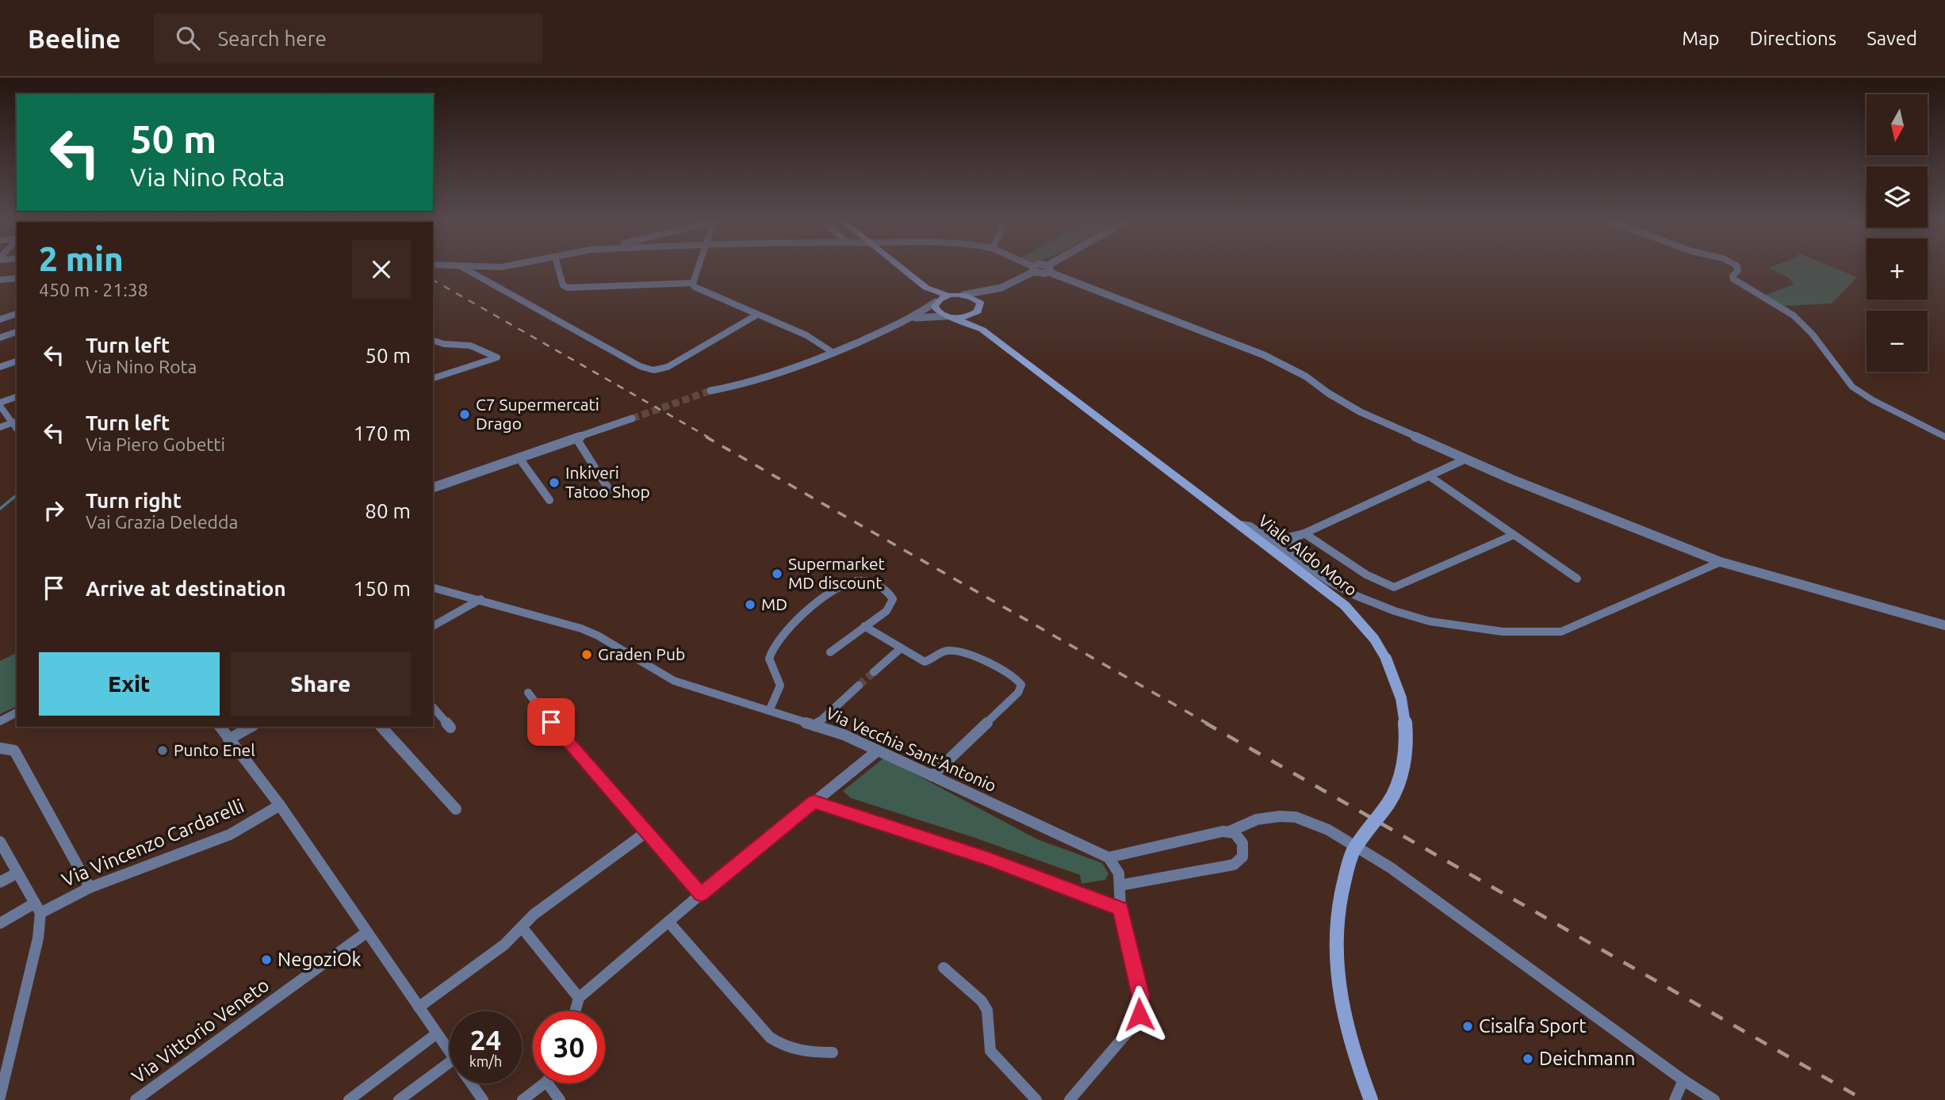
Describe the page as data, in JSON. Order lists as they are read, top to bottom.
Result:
{
  "streets": {
    "main road": ["Viale Aldo Moro"],
    "street": ["Via Vecchia Sant'Antonio", "Via Vincenzo Cardarelli", "Via Vittorio Veneto"]
  },
  "places": [
    "C7 Supermercati Drago",
    "Inkiveri Tatoo Shop",
    "Supermarket MD discount",
    "MD",
    "Graden Pub",
    "Punto Enel",
    "NegoziOk",
    "Cisalfa Sport",
    "Deichmann"
  ],
  "north": "bottom",
  "page": {
    "header": "Beeline",
    "search": "Search here",
    "nav": ["Map", "Directions", "Saved"],
    "map_buttons": ["+", "−"],
    "turn": ["50 m", "Via Nino Rota"],
    "heading": ["2 min", "450 m · 21:38"],
    "list": [
      {
        "name": "Turn left",
        "note": "Via Nino Rota",
        "value": "50 m"
      },
      {
        "name": "Turn left",
        "note": "Via Piero Gobetti",
        "value": "170 m"
      },
      {
        "name": "Turn right",
        "note": "Vai Grazia Deledda",
        "value": "80 m"
      },
      {
        "name": "Arrive at destination",
        "value": "150 m"
      }
    ],
    "buttons": ["Exit", "Share"],
    "speed": "24 km/h",
    "limit": "30"
  }
}
